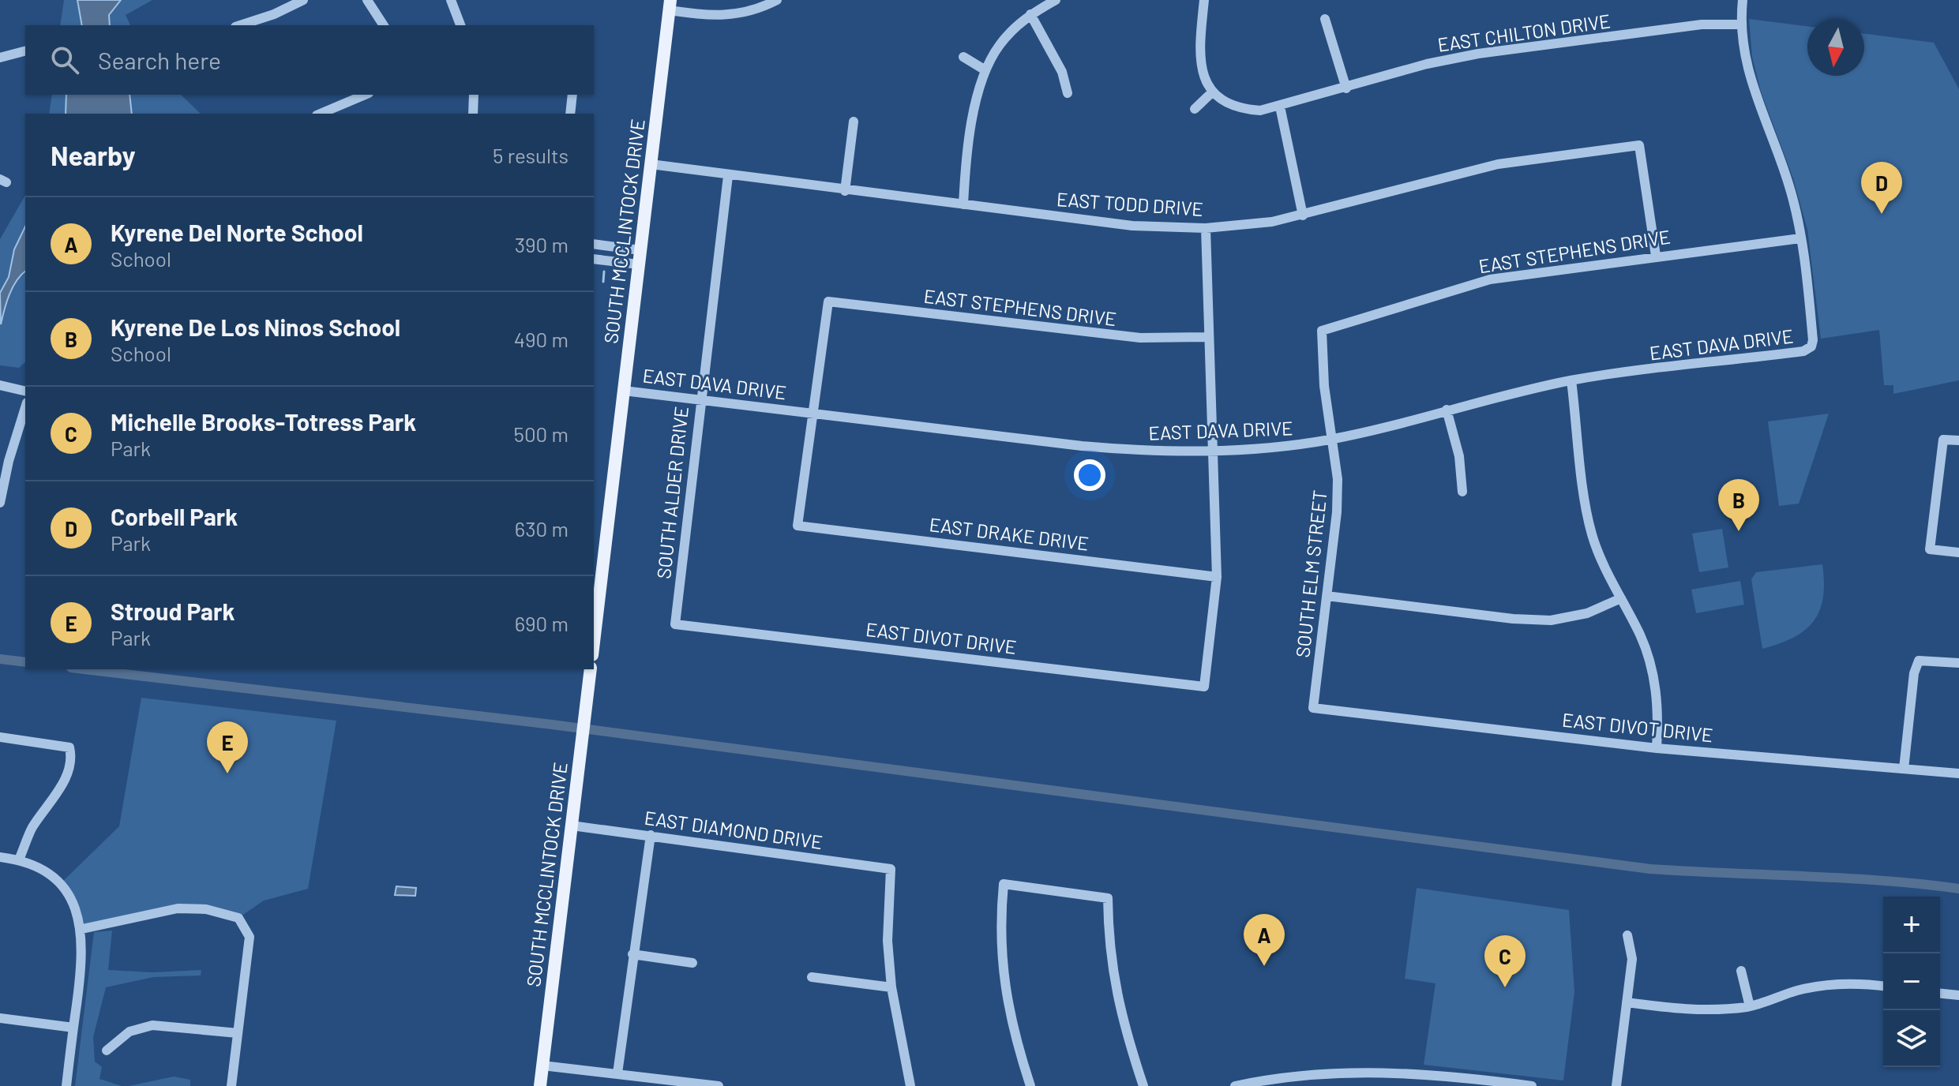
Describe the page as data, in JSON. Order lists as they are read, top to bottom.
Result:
{
  "streets": {
    "main road": ["SOUTH MCCLINTOCK DRIVE"],
    "street": [
      "EAST CHILTON DRIVE",
      "EAST TODD DRIVE",
      "EAST STEPHENS DRIVE",
      "EAST DAVA DRIVE",
      "SOUTH ALDER DRIVE",
      "EAST DRAKE DRIVE",
      "SOUTH ELM STREET",
      "EAST DIVOT DRIVE",
      "EAST DIAMOND DRIVE"
    ]
  },
  "crossings": [
    ["EAST TODD DRIVE", "SOUTH MCCLINTOCK DRIVE"],
    ["EAST TODD DRIVE", "EAST STEPHENS DRIVE"],
    ["EAST TODD DRIVE", "SOUTH ALDER DRIVE"],
    ["SOUTH MCCLINTOCK DRIVE", "EAST DAVA DRIVE"],
    ["SOUTH MCCLINTOCK DRIVE", "EAST DIAMOND DRIVE"],
    ["EAST STEPHENS DRIVE", "EAST DAVA DRIVE"],
    ["EAST STEPHENS DRIVE", "EAST DRAKE DRIVE"],
    ["EAST STEPHENS DRIVE", "SOUTH ELM STREET"],
    ["EAST DAVA DRIVE", "SOUTH ALDER DRIVE"],
    ["EAST DAVA DRIVE", "EAST DRAKE DRIVE"],
    ["EAST DAVA DRIVE", "SOUTH ELM STREET"],
    ["SOUTH ALDER DRIVE", "EAST DIVOT DRIVE"],
    ["EAST DRAKE DRIVE", "EAST DIVOT DRIVE"],
    ["SOUTH ELM STREET", "EAST DIVOT DRIVE"]
  ],
  "north": "bottom",
  "page": {
    "search": "Search here",
    "heading": ["Nearby", "5 results"],
    "pins": [
      "D",
      "B",
      "E",
      "A",
      "C"
    ],
    "list": [
      {
        "mark": "A",
        "name": "Kyrene Del Norte School",
        "note": "School",
        "value": "390 m"
      },
      {
        "mark": "B",
        "name": "Kyrene De Los Ninos School",
        "note": "School",
        "value": "490 m"
      },
      {
        "mark": "C",
        "name": "Michelle Brooks-Totress Park",
        "note": "Park",
        "value": "500 m"
      },
      {
        "mark": "D",
        "name": "Corbell Park",
        "note": "Park",
        "value": "630 m"
      },
      {
        "mark": "E",
        "name": "Stroud Park",
        "note": "Park",
        "value": "690 m"
      }
    ],
    "map_buttons": ["+", "−"]
  }
}
